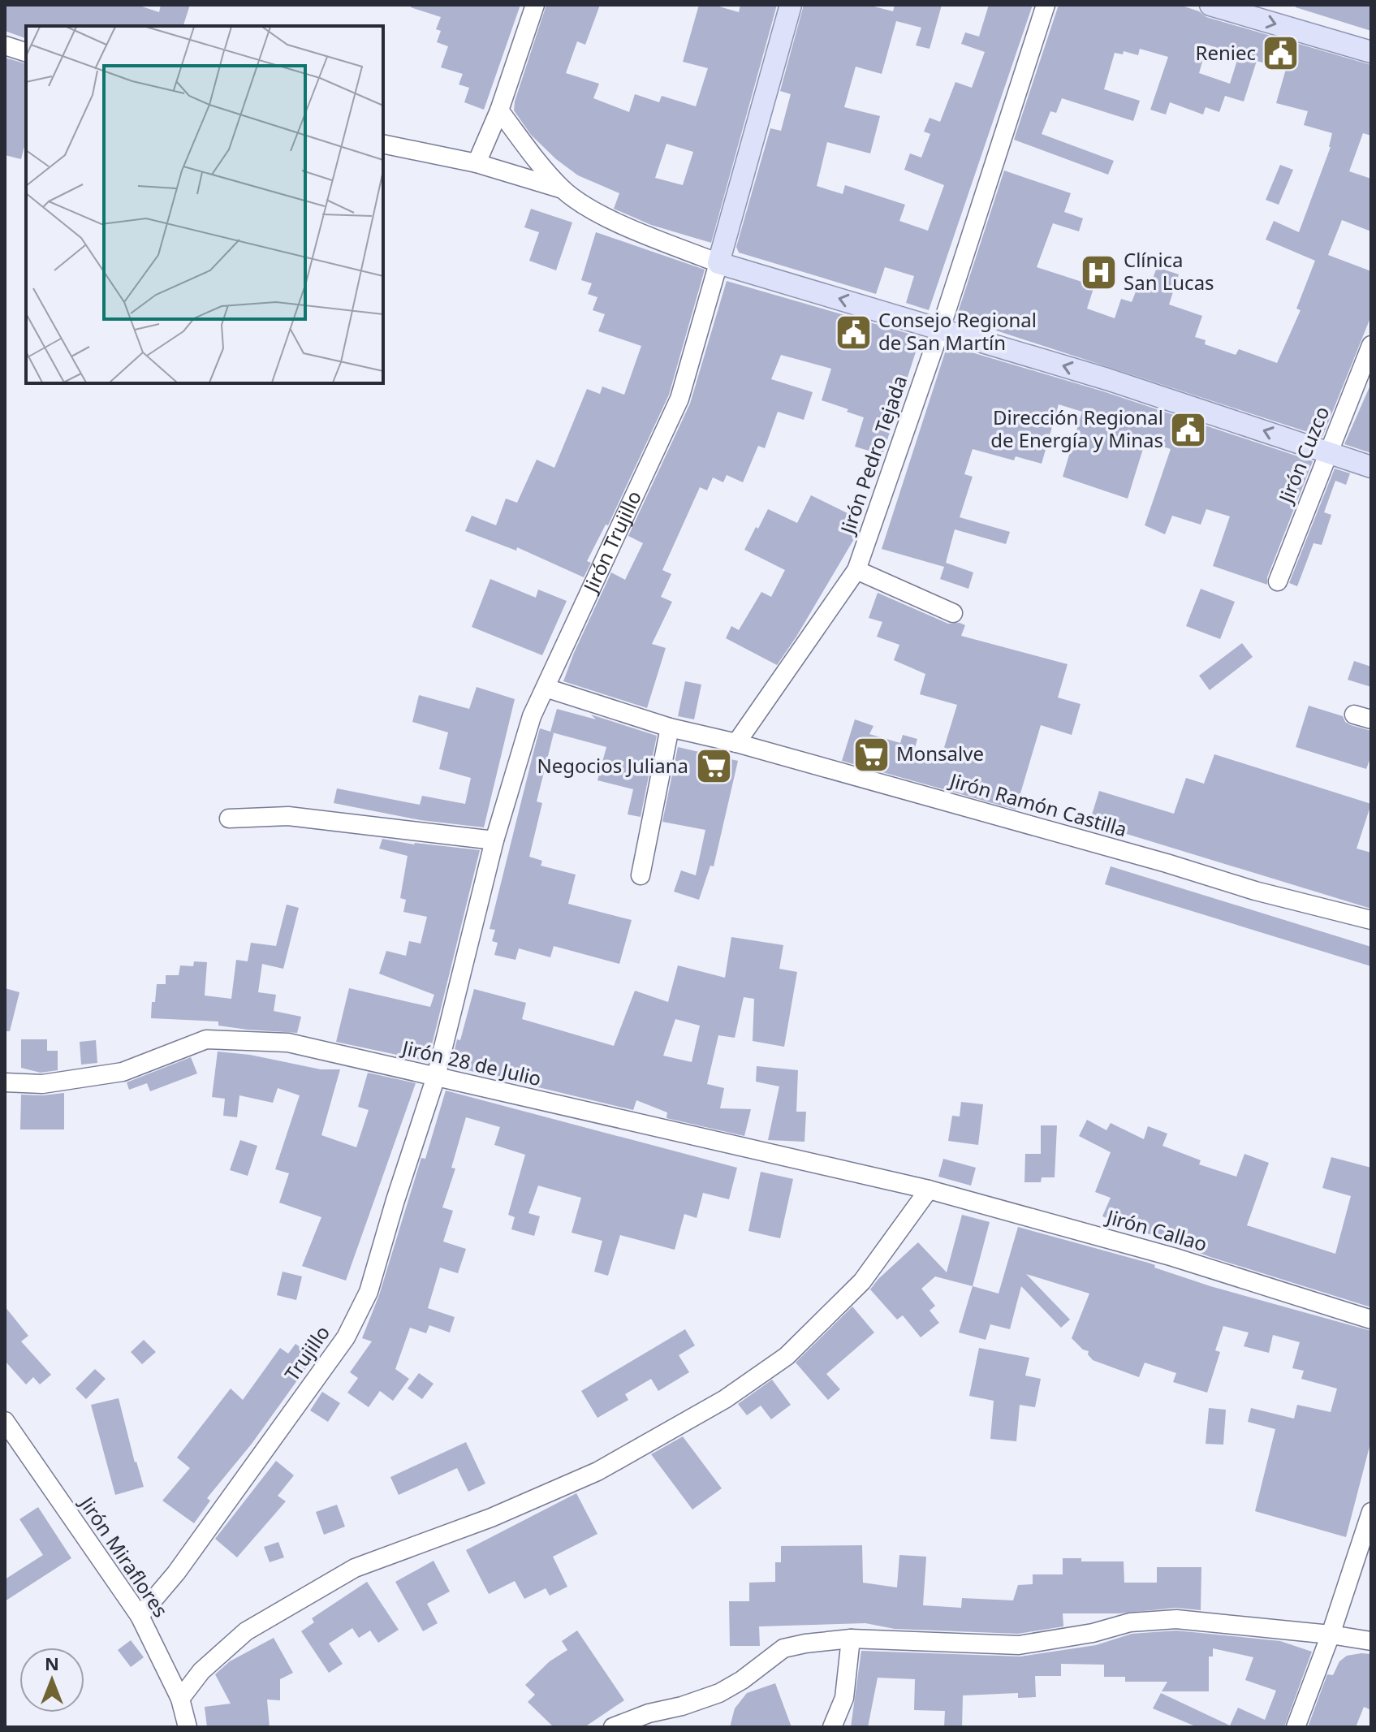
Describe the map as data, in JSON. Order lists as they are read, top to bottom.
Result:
{
  "streets": {
    "main road": ["Jirón Trujillo"],
    "street": [
      "Jirón Pedro Tejada",
      "Jirón Cuzco",
      "Jirón Ramón Castilla",
      "Jirón 28 de Julio",
      "Jirón Callao",
      "Trujillo",
      "Jirón Miraflores"
    ]
  },
  "crossings": [
    ["Jirón Pedro Tejada", "Jirón Ramón Castilla"],
    ["Jirón Trujillo", "Jirón Ramón Castilla"],
    ["Jirón Trujillo", "Jirón 28 de Julio"],
    ["Jirón Trujillo", "Trujillo"],
    ["Jirón 28 de Julio", "Jirón Callao"],
    ["Jirón 28 de Julio", "Trujillo"],
    ["Trujillo", "Jirón Miraflores"]
  ],
  "places": {
    "public building": ["Reniec", "Consejo Regional de San Martín", "Dirección Regional de Energía y Minas"],
    "hospital": ["Clínica San Lucas"],
    "supermarket": ["Monsalve", "Negocios Juliana"]
  },
  "north": "top"
}
